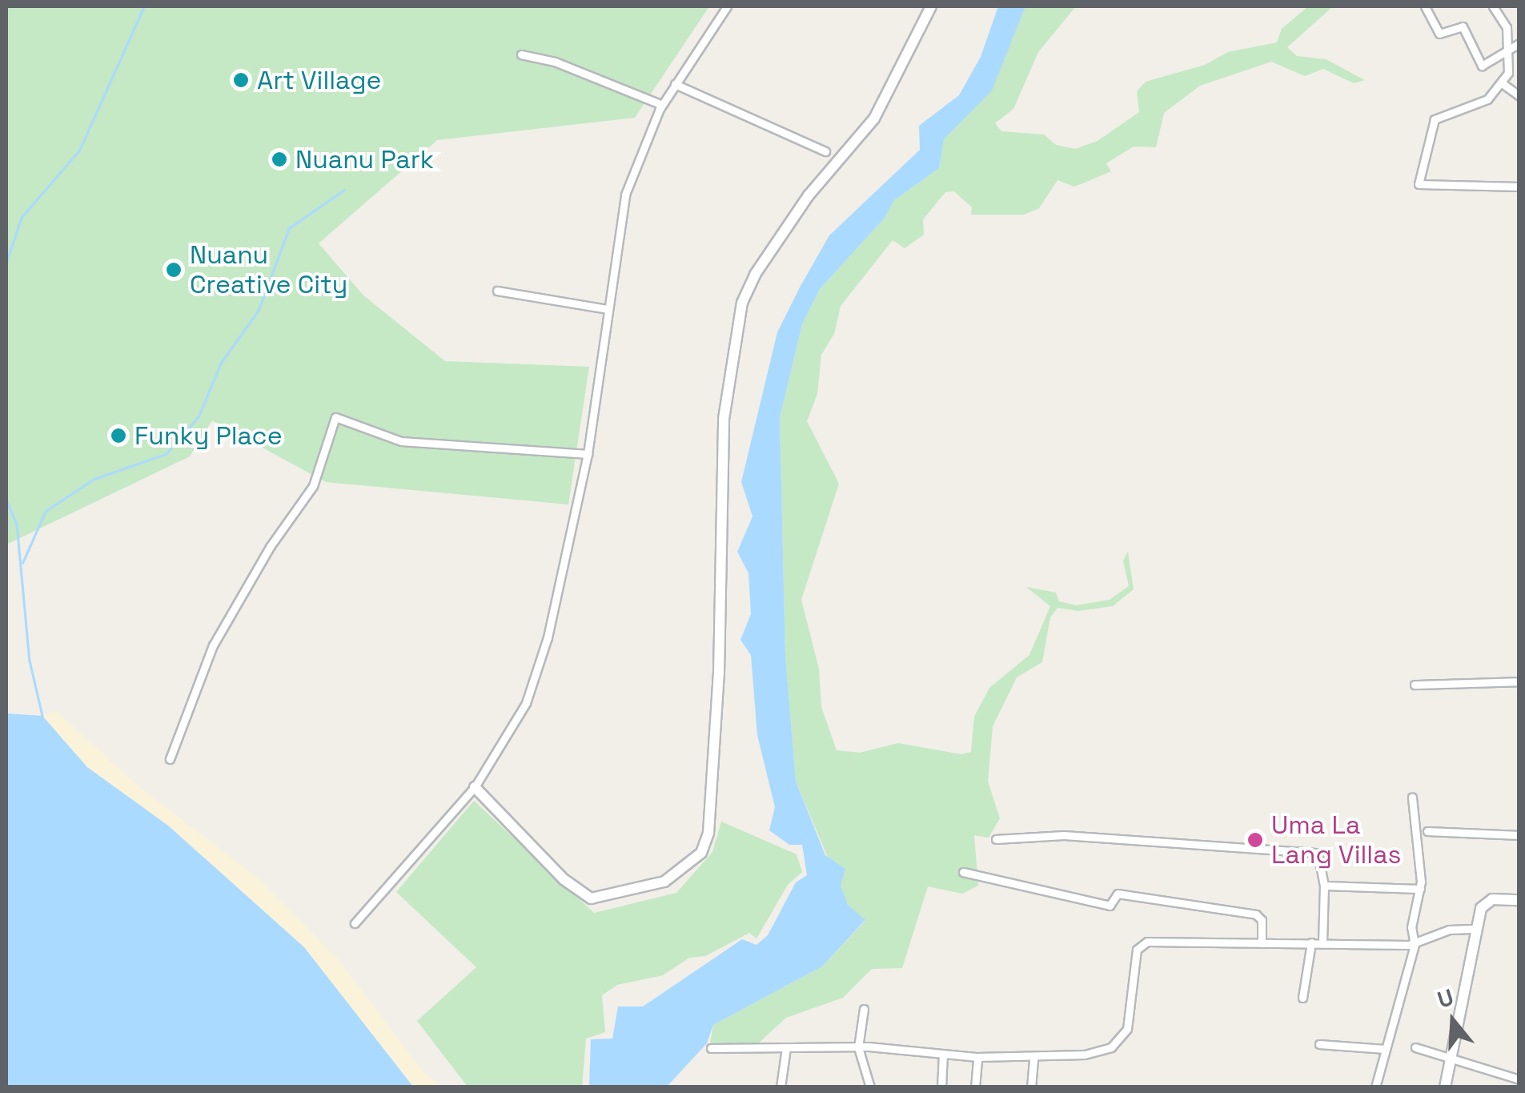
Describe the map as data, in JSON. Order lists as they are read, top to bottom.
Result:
{
  "places": [
    "Art Village",
    "Nuanu Park",
    "Nuanu Creative City",
    "Funky Place",
    "Uma La Lang Villas"
  ],
  "north": "top"
}
